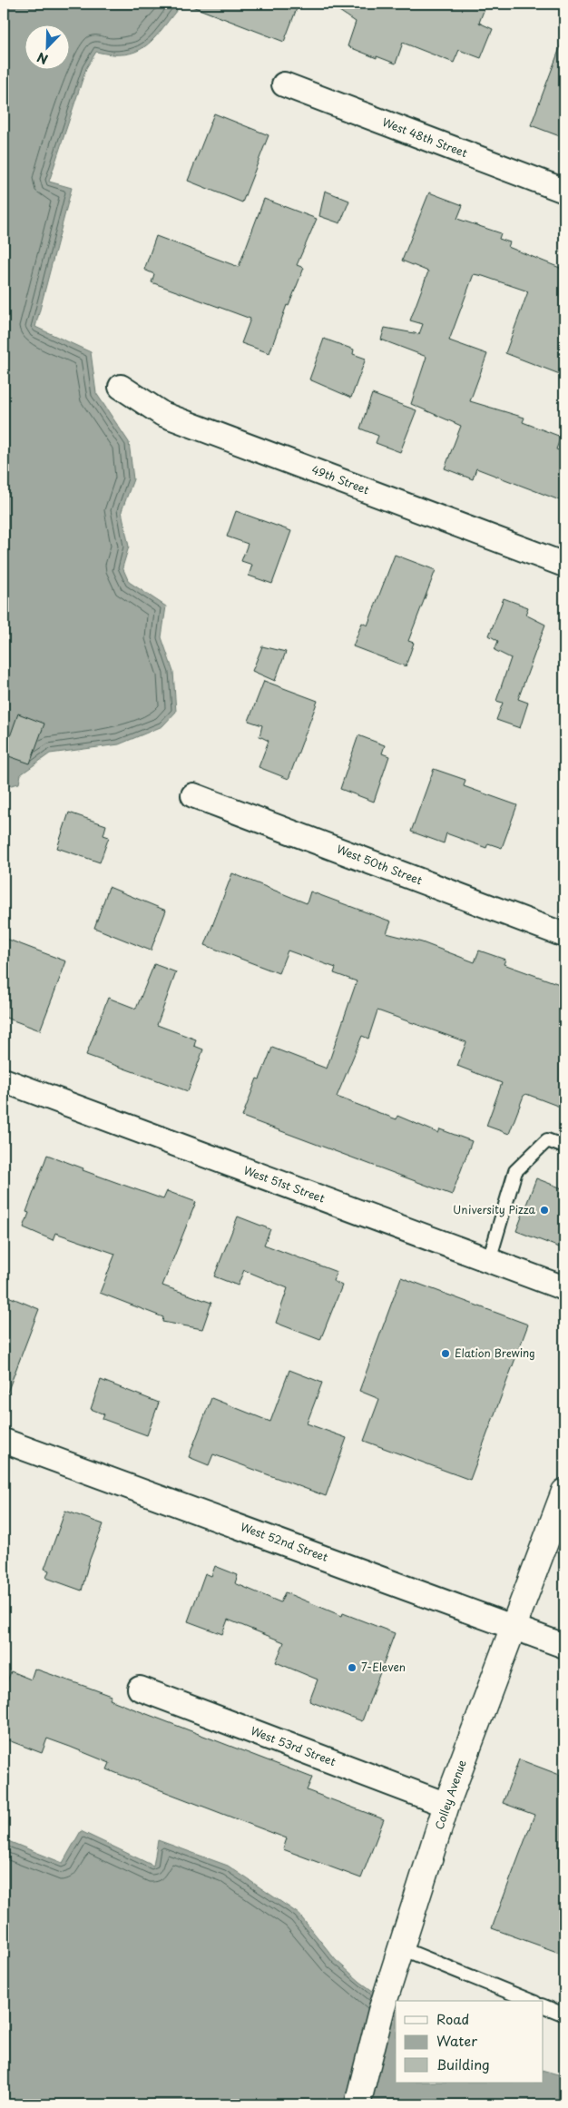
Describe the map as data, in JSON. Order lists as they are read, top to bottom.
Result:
{
  "streets": {
    "main road": ["Colley Avenue"],
    "street": [
      "West 48th Street",
      "49th Street",
      "West 50th Street",
      "West 51st Street",
      "West 52nd Street",
      "West 53rd Street"
    ]
  },
  "crossings": [
    ["West 52nd Street", "Colley Avenue"],
    ["West 53rd Street", "Colley Avenue"]
  ],
  "places": ["University Pizza", "Elation Brewing", "7-Eleven"],
  "legend": ["Road", "Water", "Building"],
  "north": "bottom left"
}
